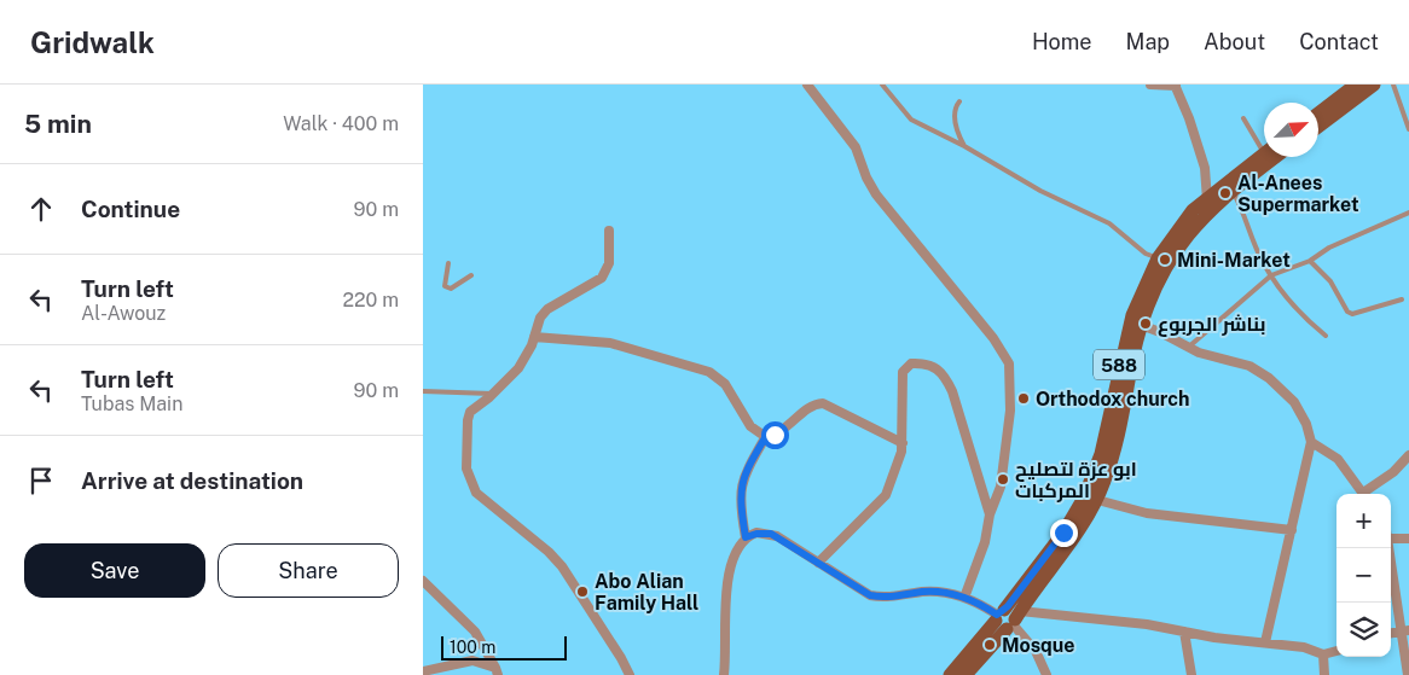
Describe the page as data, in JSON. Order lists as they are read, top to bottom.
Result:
{
  "streets": {
    "main road": ["588"]
  },
  "places": [
    "Al-Anees Supermarket",
    "Mini-Market",
    "بناشر الجربوع",
    "Orthodox church",
    "ابو عزة لتصليح المركبات",
    "Abo Alian Family Hall",
    "Mosque"
  ],
  "scale_bar": "100 m",
  "north": "top right",
  "page": {
    "header": "Gridwalk",
    "nav": [
      "Home",
      "Map",
      "About",
      "Contact"
    ],
    "heading": ["5 min", "Walk · 400 m"],
    "list": [
      ["Continue", "90 m"],
      ["Turn left", "Al-Awouz", "220 m"],
      ["Turn left", "Tubas Main", "90 m"],
      "Arrive at destination"
    ],
    "map_buttons": ["+", "−"],
    "buttons": ["Save", "Share"],
    "scale": "100 m"
  }
}
